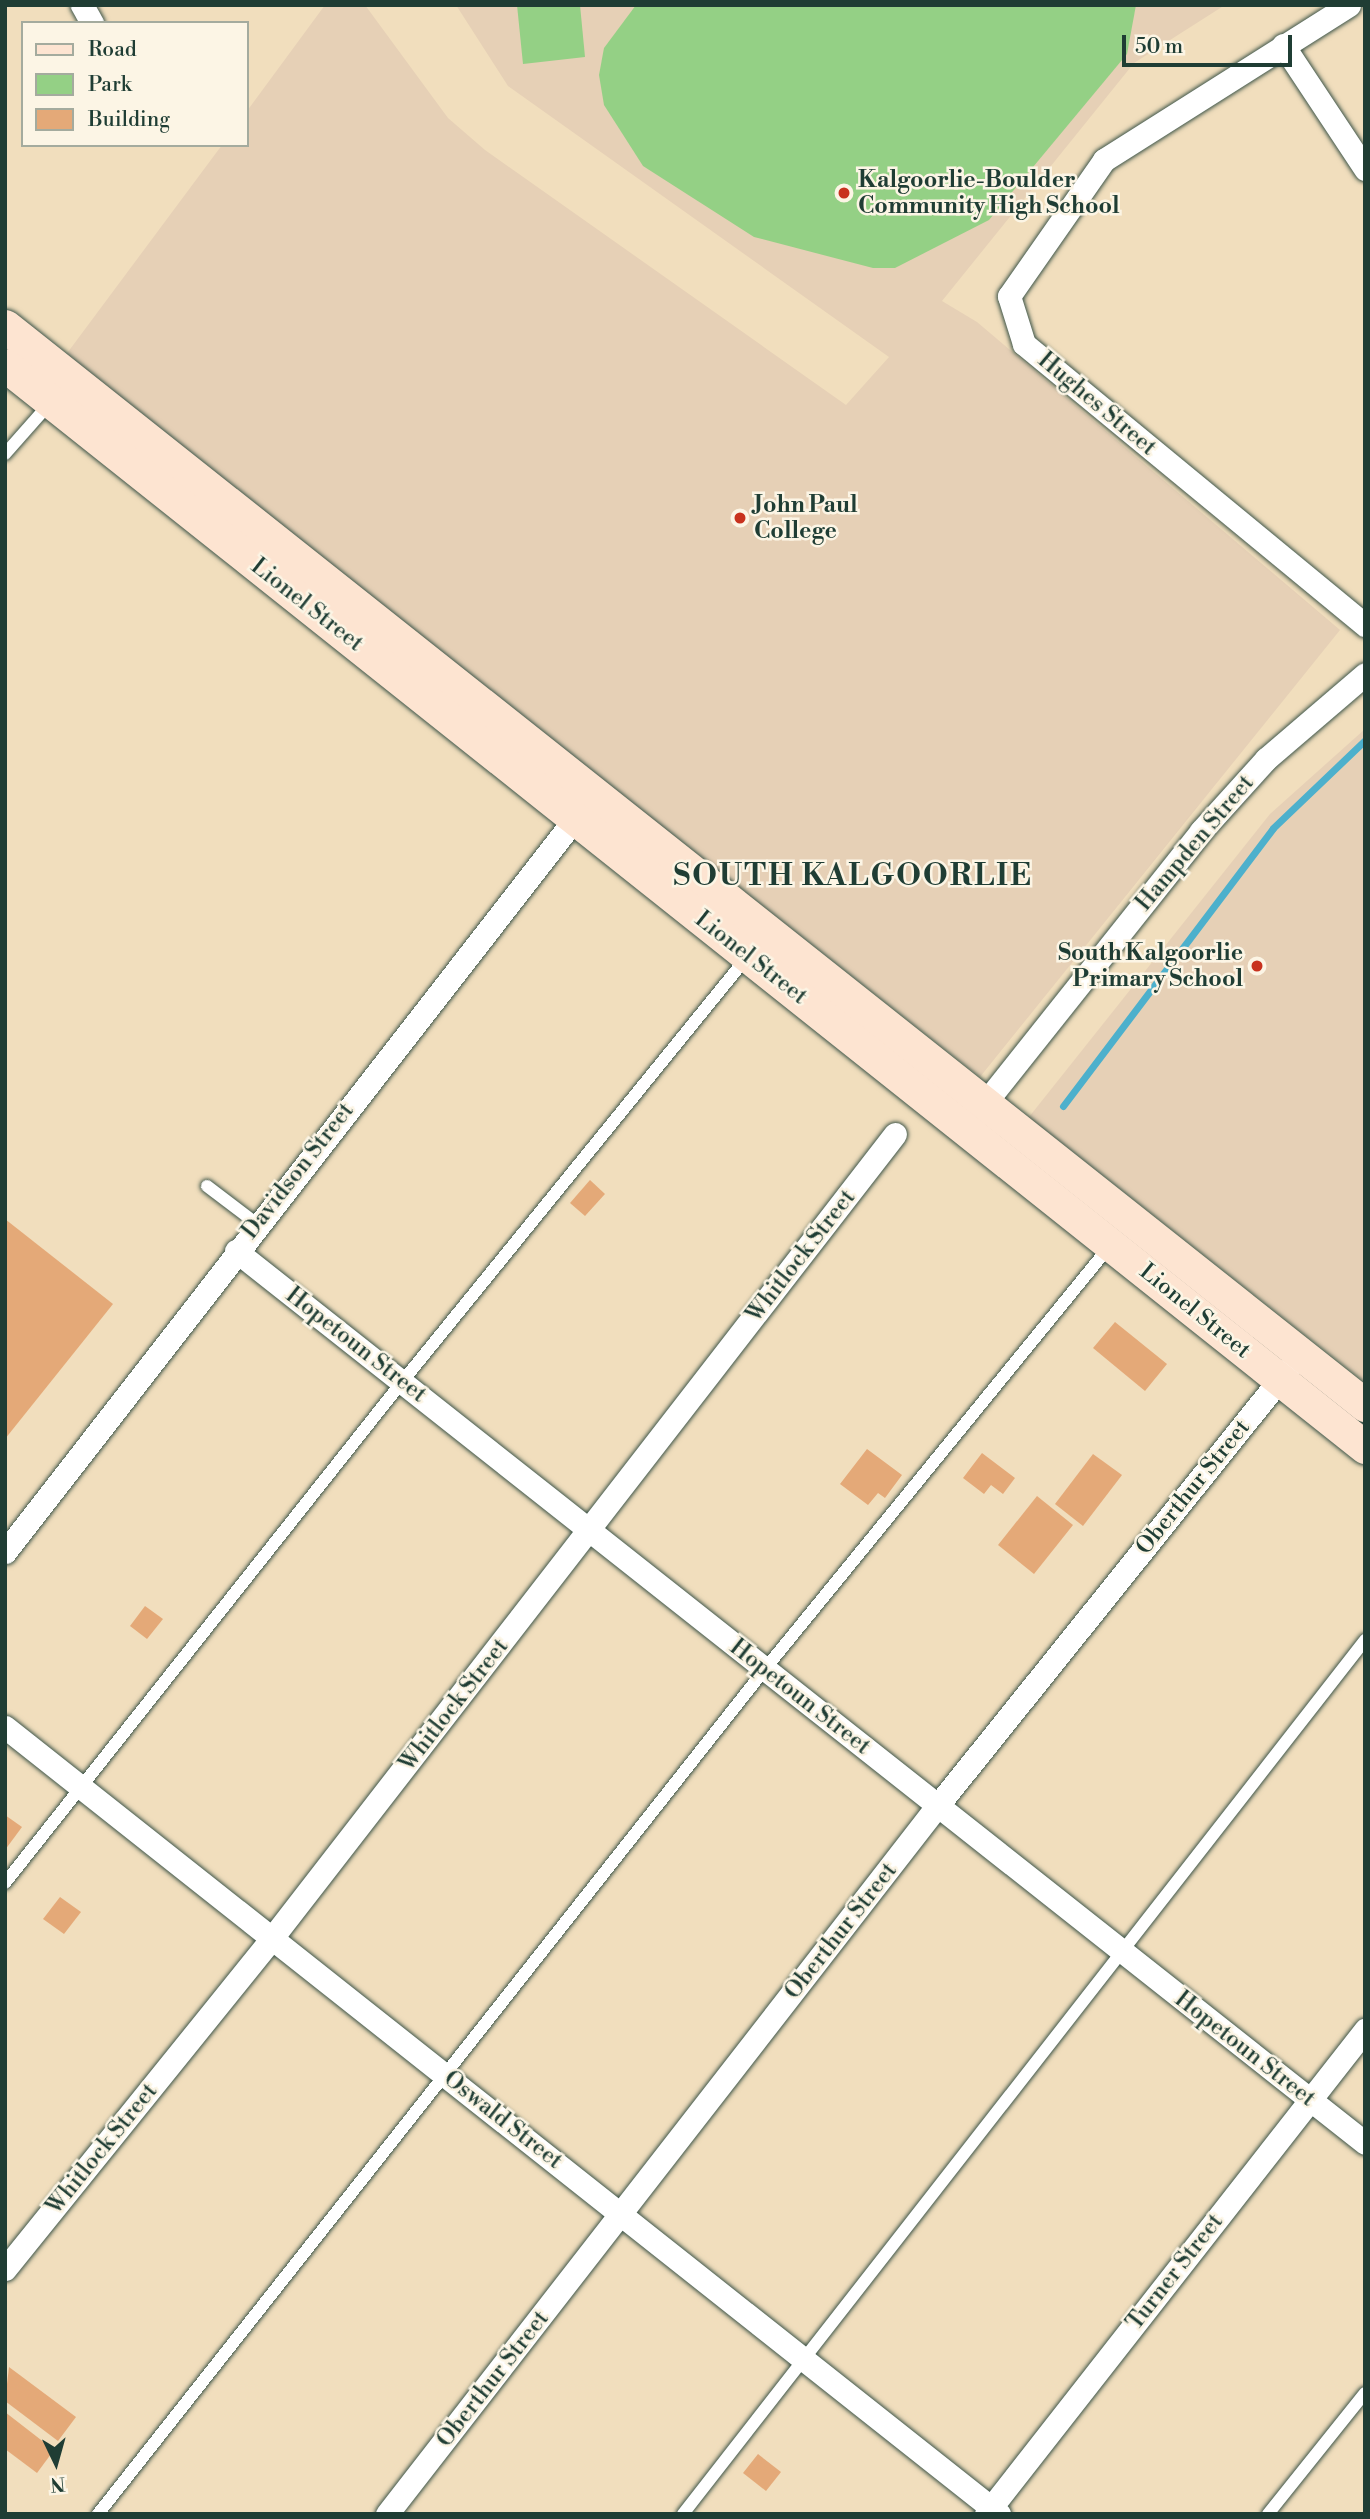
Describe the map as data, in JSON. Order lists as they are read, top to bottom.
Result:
{
  "streets": {
    "street": [
      "Hughes Street",
      "Lionel Street",
      "Hampden Street",
      "Davidson Street",
      "Whitlock Street",
      "Hopetoun Street",
      "Oberthur Street",
      "Oswald Street",
      "Turner Street"
    ]
  },
  "crossings": [
    ["Lionel Street", "Hampden Street"],
    ["Lionel Street", "Davidson Street"],
    ["Lionel Street", "Oberthur Street"],
    ["Davidson Street", "Hopetoun Street"],
    ["Whitlock Street", "Hopetoun Street"],
    ["Whitlock Street", "Oswald Street"],
    ["Hopetoun Street", "Oberthur Street"],
    ["Hopetoun Street", "Turner Street"],
    ["Oberthur Street", "Oswald Street"],
    ["Oswald Street", "Turner Street"]
  ],
  "districts": ["SOUTH KALGOORLIE"],
  "places": ["Kalgoorlie-Boulder Community High School", "John Paul College", "South Kalgoorlie Primary School"],
  "legend": ["Road", "Park", "Building"],
  "scale_bar": "50 m",
  "north": "bottom"
}
